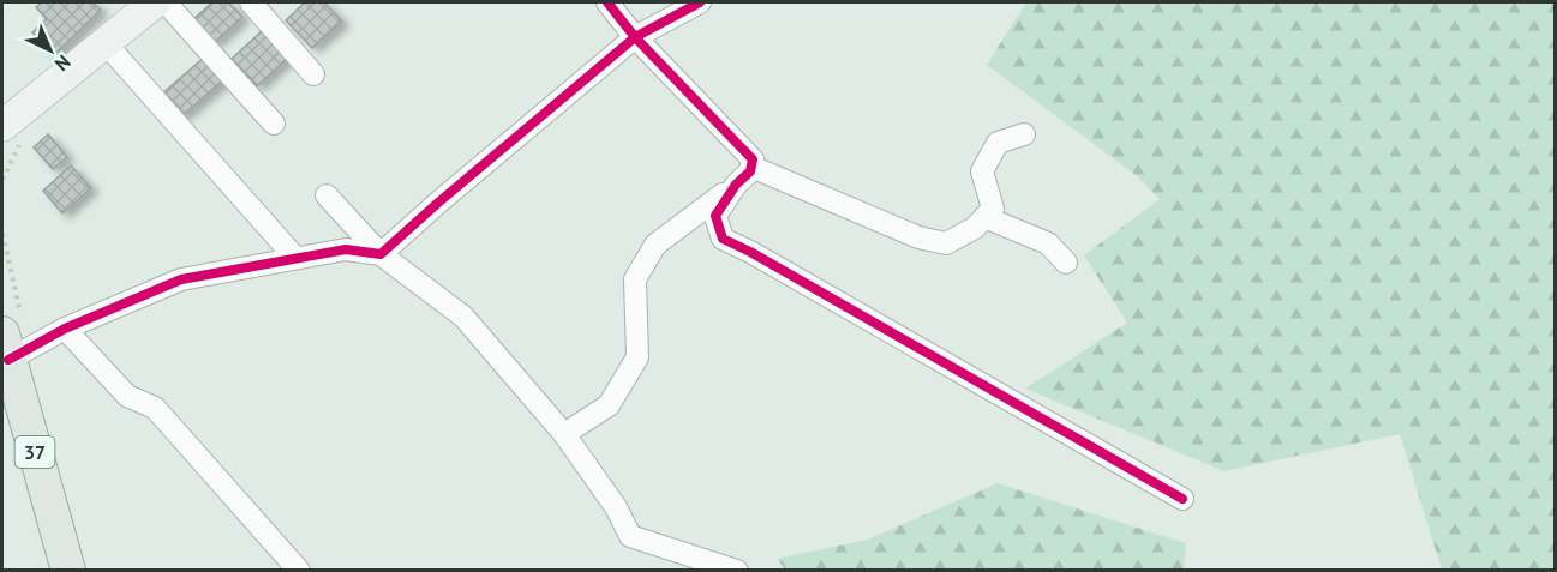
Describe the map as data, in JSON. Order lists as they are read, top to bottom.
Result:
{
  "streets": {
    "main road": ["37"]
  },
  "north": "bottom right"
}
